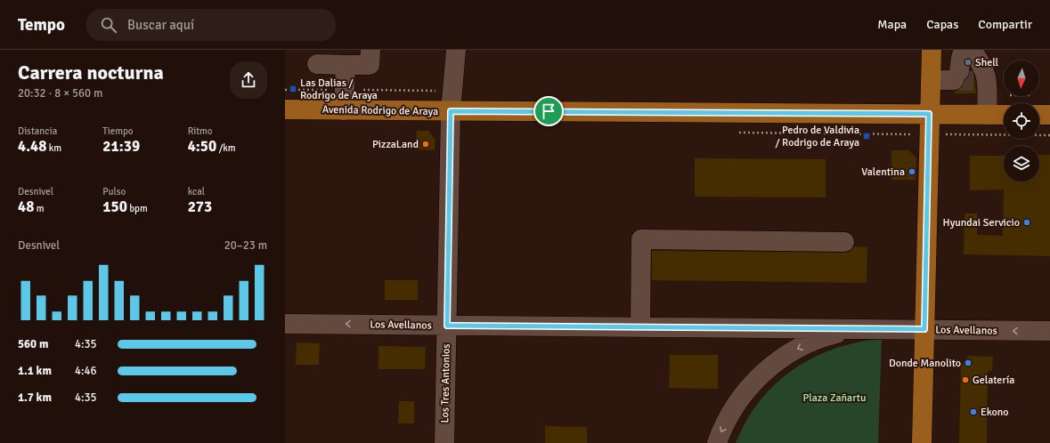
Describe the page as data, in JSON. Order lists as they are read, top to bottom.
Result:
{
  "streets": {
    "main road": ["Avenida Rodrigo de Araya"],
    "street": ["Los Avellanos", "Los Tres Antonios"]
  },
  "crossings": [
    ["Avenida Rodrigo de Araya", "Los Tres Antonios"],
    ["Los Avellanos", "Los Tres Antonios"]
  ],
  "one_way": ["Los Avellanos"],
  "parks": ["Plaza Zañartu"],
  "places": {
    "other": [
      "Shell",
      "PizzaLand",
      "Valentina",
      "Hyundai Servicio",
      "Donde Manolito",
      "Gelatería",
      "Ekono"
    ],
    "transit": ["Las Dalias / Rodrigo de Araya", "Pedro de Valdivia / Rodrigo de Araya"]
  },
  "north": "bottom",
  "page": {
    "header": "Tempo",
    "search": "Buscar aquí",
    "nav": ["Mapa", "Capas", "Compartir"],
    "heading": ["Carrera nocturna", "20:32 · 8 × 560 m"],
    "stats": [
      ["Distancia", "4.48 km"],
      ["Tiempo", "21:39"],
      ["Ritmo", "4:50 /km"],
      ["Desnivel", "48 m"],
      ["Pulso", "150 bpm"],
      ["kcal", "273"]
    ],
    "chart": ["Desnivel", "20–23 m"],
    "list": [
      {
        "name": "560 m",
        "note": "4:35"
      },
      {
        "name": "1.1 km",
        "note": "4:46"
      },
      {
        "name": "1.7 km",
        "note": "4:35"
      }
    ]
  }
}
